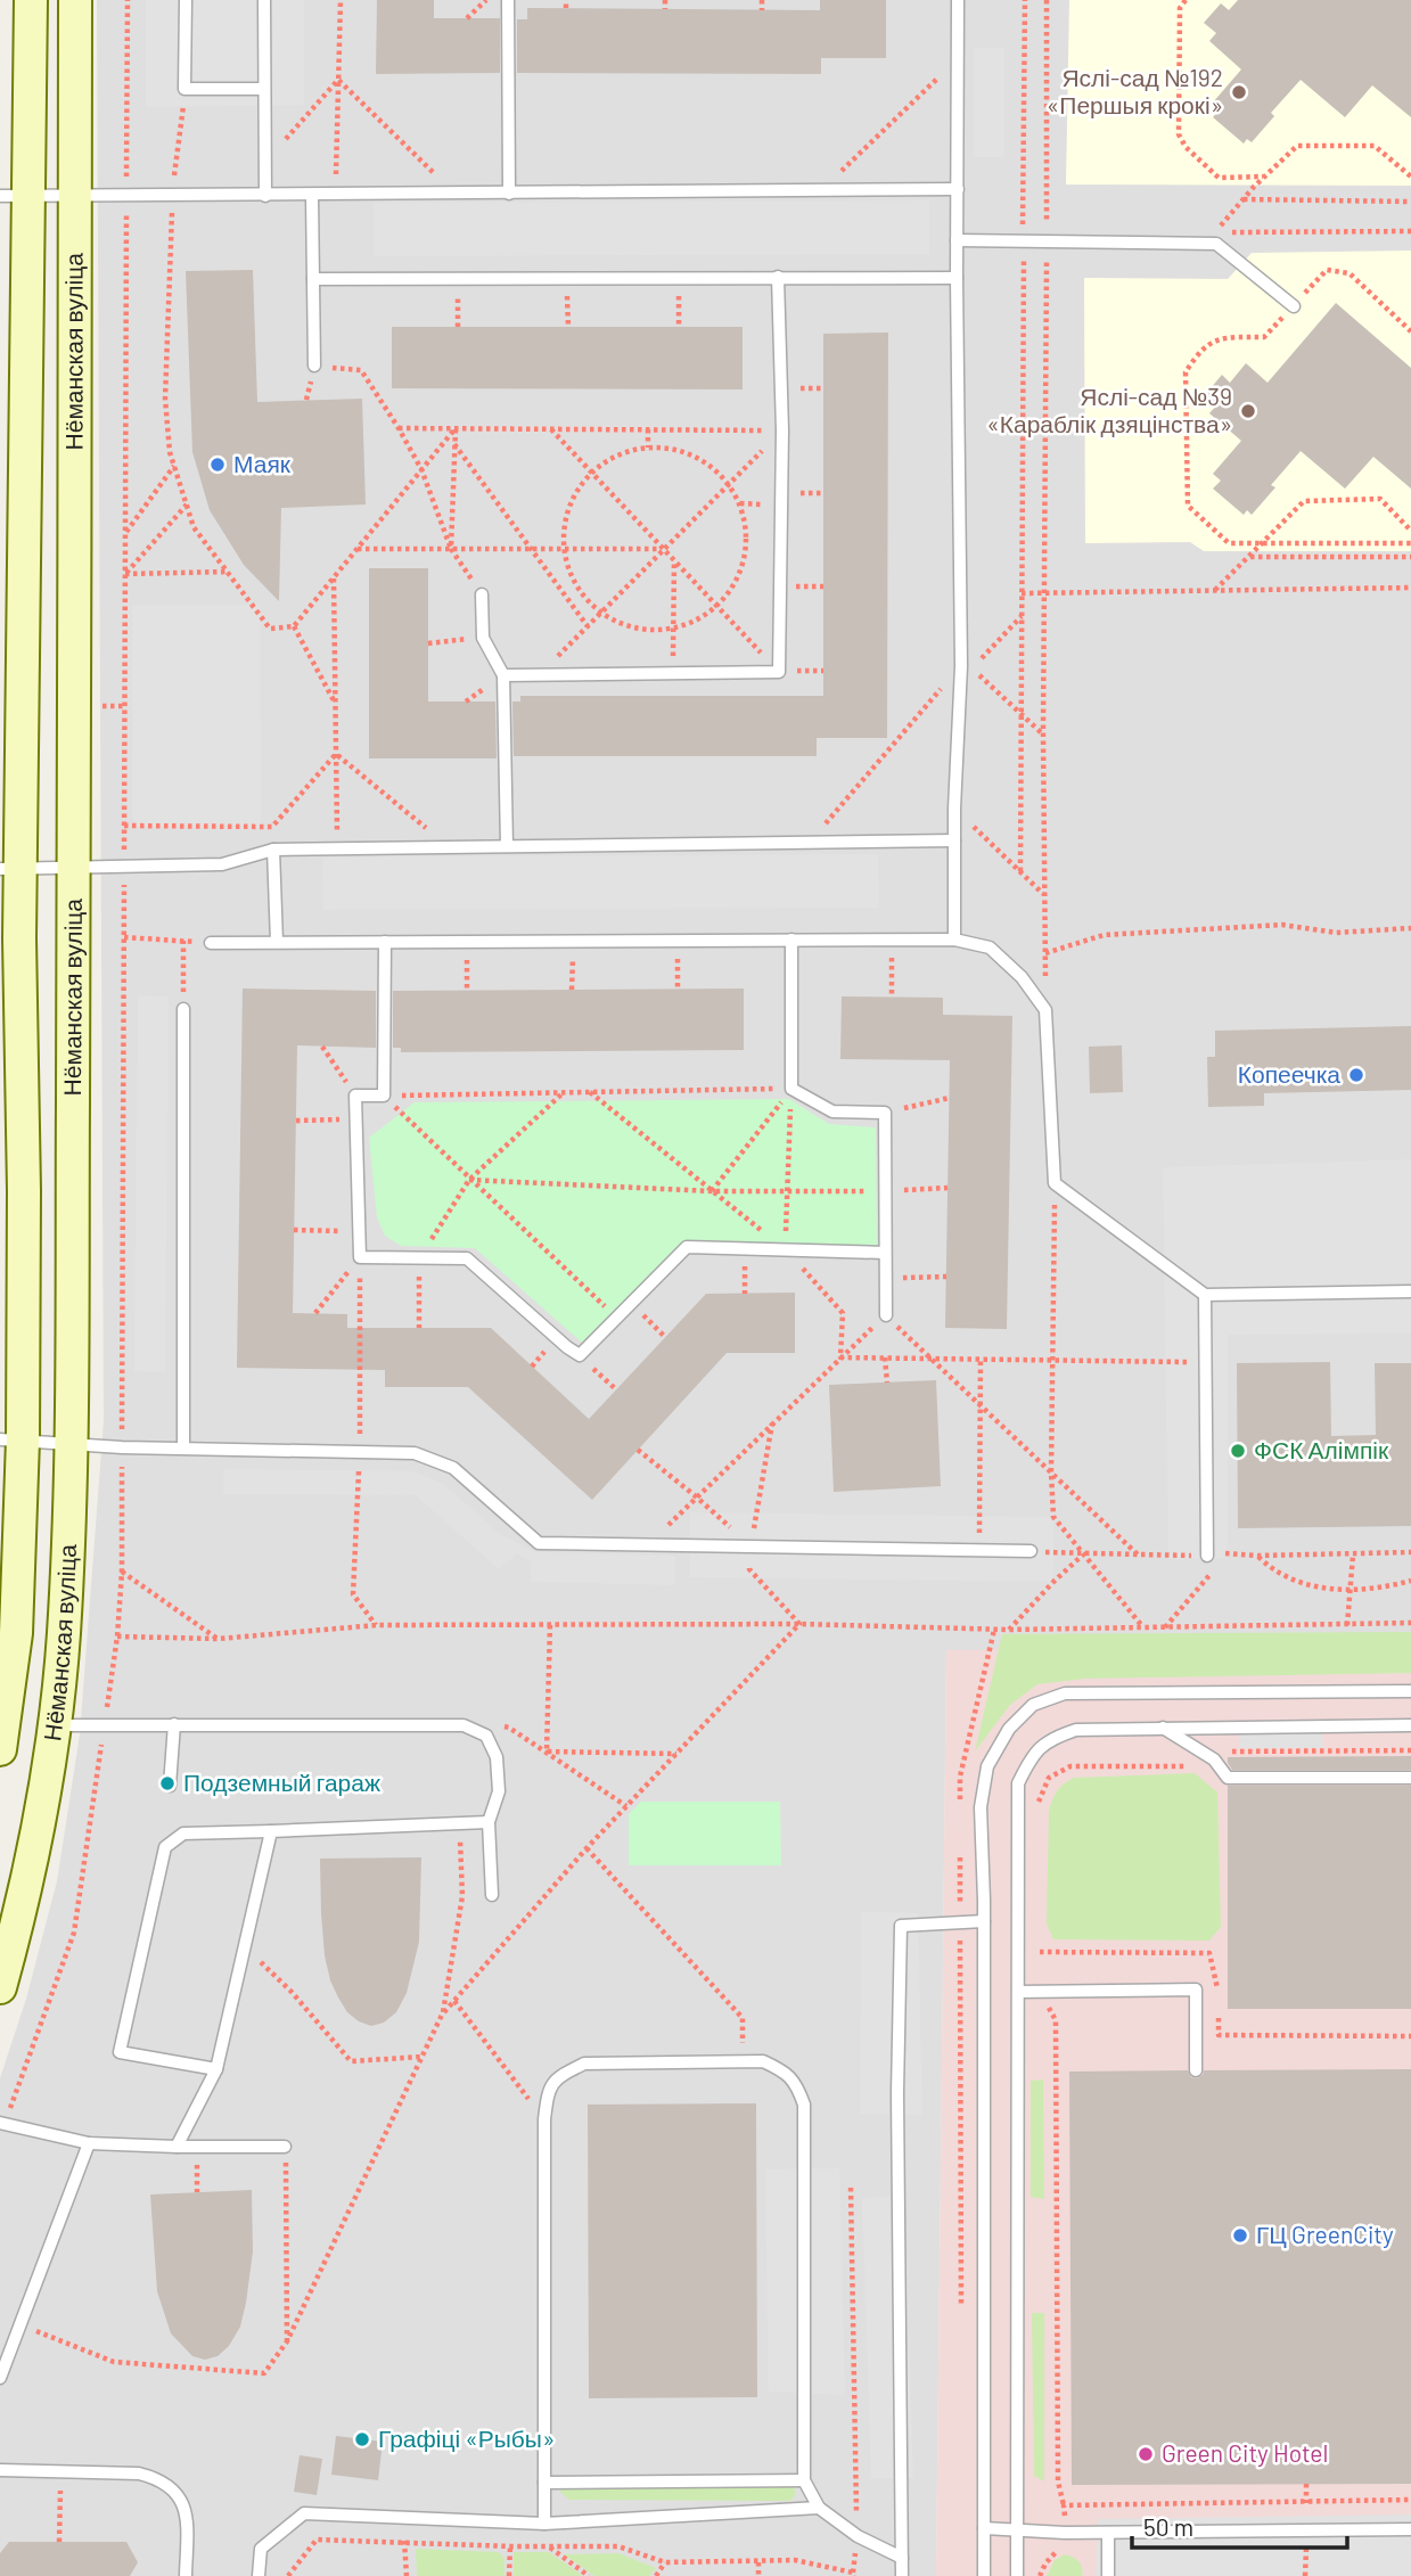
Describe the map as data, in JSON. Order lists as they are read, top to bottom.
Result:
{
  "streets": {
    "main road": ["Нёманская вуліца"]
  },
  "places": [
    "Яслі-сад №192 «Першыя крокі»",
    "Яслі-сад №39 «Караблік дзяцінства»",
    "Маяк",
    "Копеечка",
    "ФСК Алімпік",
    "Подземный гараж",
    "ГЦ GreenCity",
    "Графіці «Рыбы»",
    "Green City Hotel"
  ],
  "scale_bar": "50 m"
}
